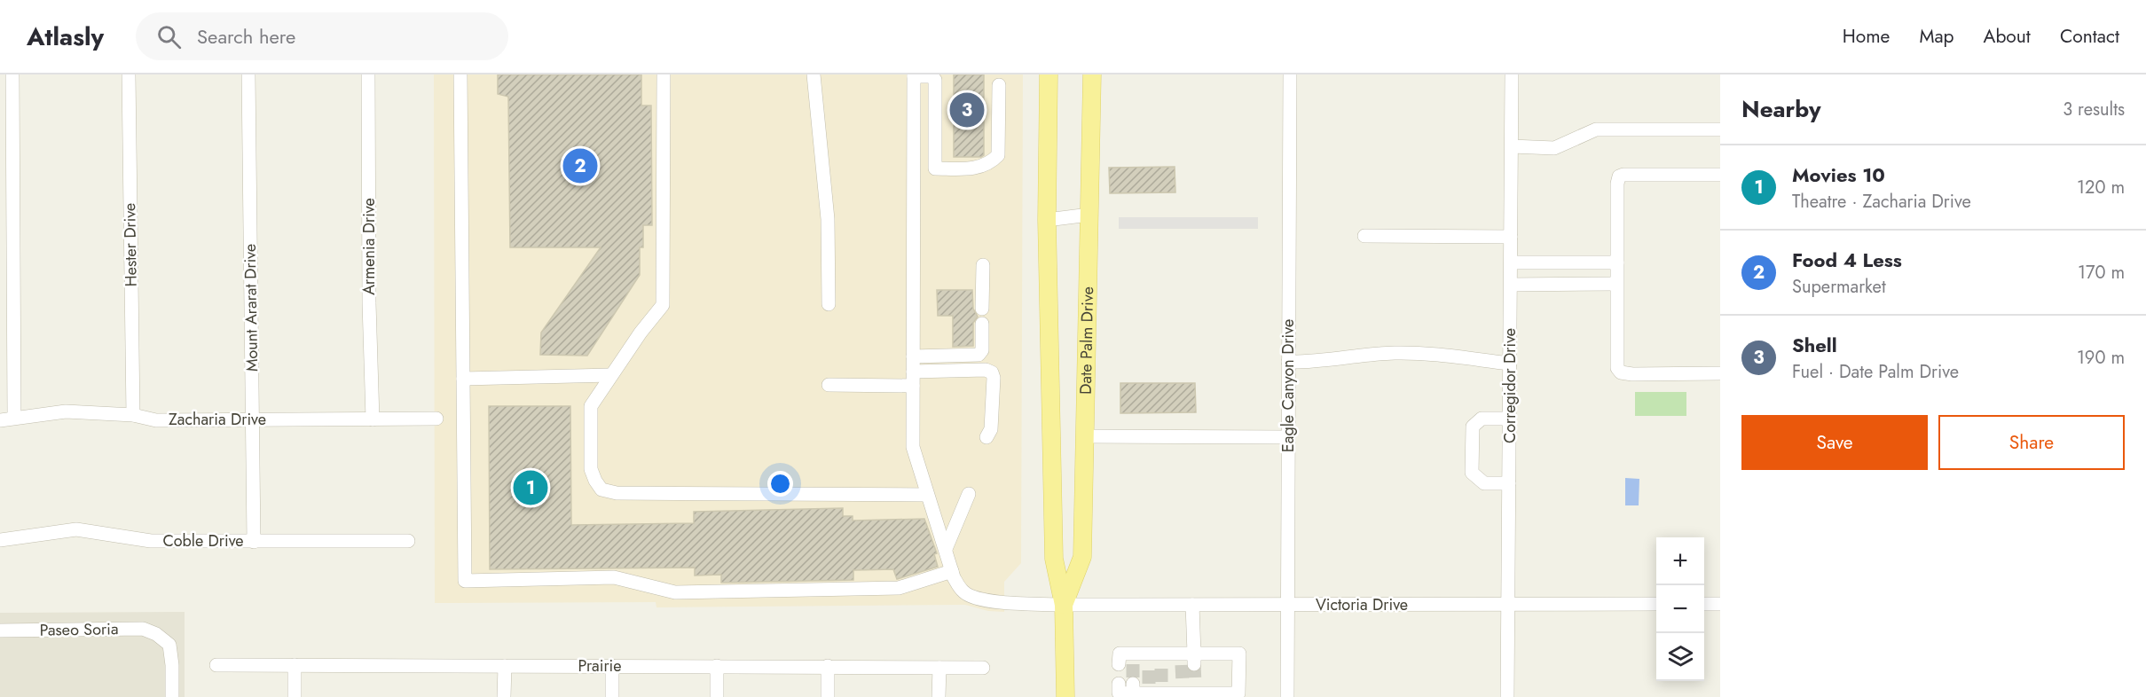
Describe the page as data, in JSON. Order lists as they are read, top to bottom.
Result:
{
  "streets": {
    "main road": ["Date Palm Drive"],
    "street": [
      "Hester Drive",
      "Armenia Drive",
      "Mount Ararat Drive",
      "Eagle Canyon Drive",
      "Corregidor Drive",
      "Zacharia Drive",
      "Coble Drive",
      "Victoria Drive",
      "Paseo Soria",
      "Prairie"
    ]
  },
  "crossings": [
    ["Hester Drive", "Zacharia Drive"],
    ["Armenia Drive", "Zacharia Drive"],
    ["Mount Ararat Drive", "Zacharia Drive"],
    ["Mount Ararat Drive", "Coble Drive"],
    ["Date Palm Drive", "Victoria Drive"],
    ["Eagle Canyon Drive", "Victoria Drive"],
    ["Corregidor Drive", "Victoria Drive"]
  ],
  "page": {
    "header": "Atlasly",
    "search": "Search here",
    "nav": [
      "Home",
      "Map",
      "About",
      "Contact"
    ],
    "heading": ["Nearby", "3 results"],
    "pins": ["3", "2", "1"],
    "list": [
      {
        "mark": "1",
        "name": "Movies 10",
        "note": "Theatre · Zacharia Drive",
        "value": "120 m"
      },
      {
        "mark": "2",
        "name": "Food 4 Less",
        "note": "Supermarket",
        "value": "170 m"
      },
      {
        "mark": "3",
        "name": "Shell",
        "note": "Fuel · Date Palm Drive",
        "value": "190 m"
      }
    ],
    "buttons": ["Save", "Share"],
    "map_buttons": ["+", "−"]
  }
}
